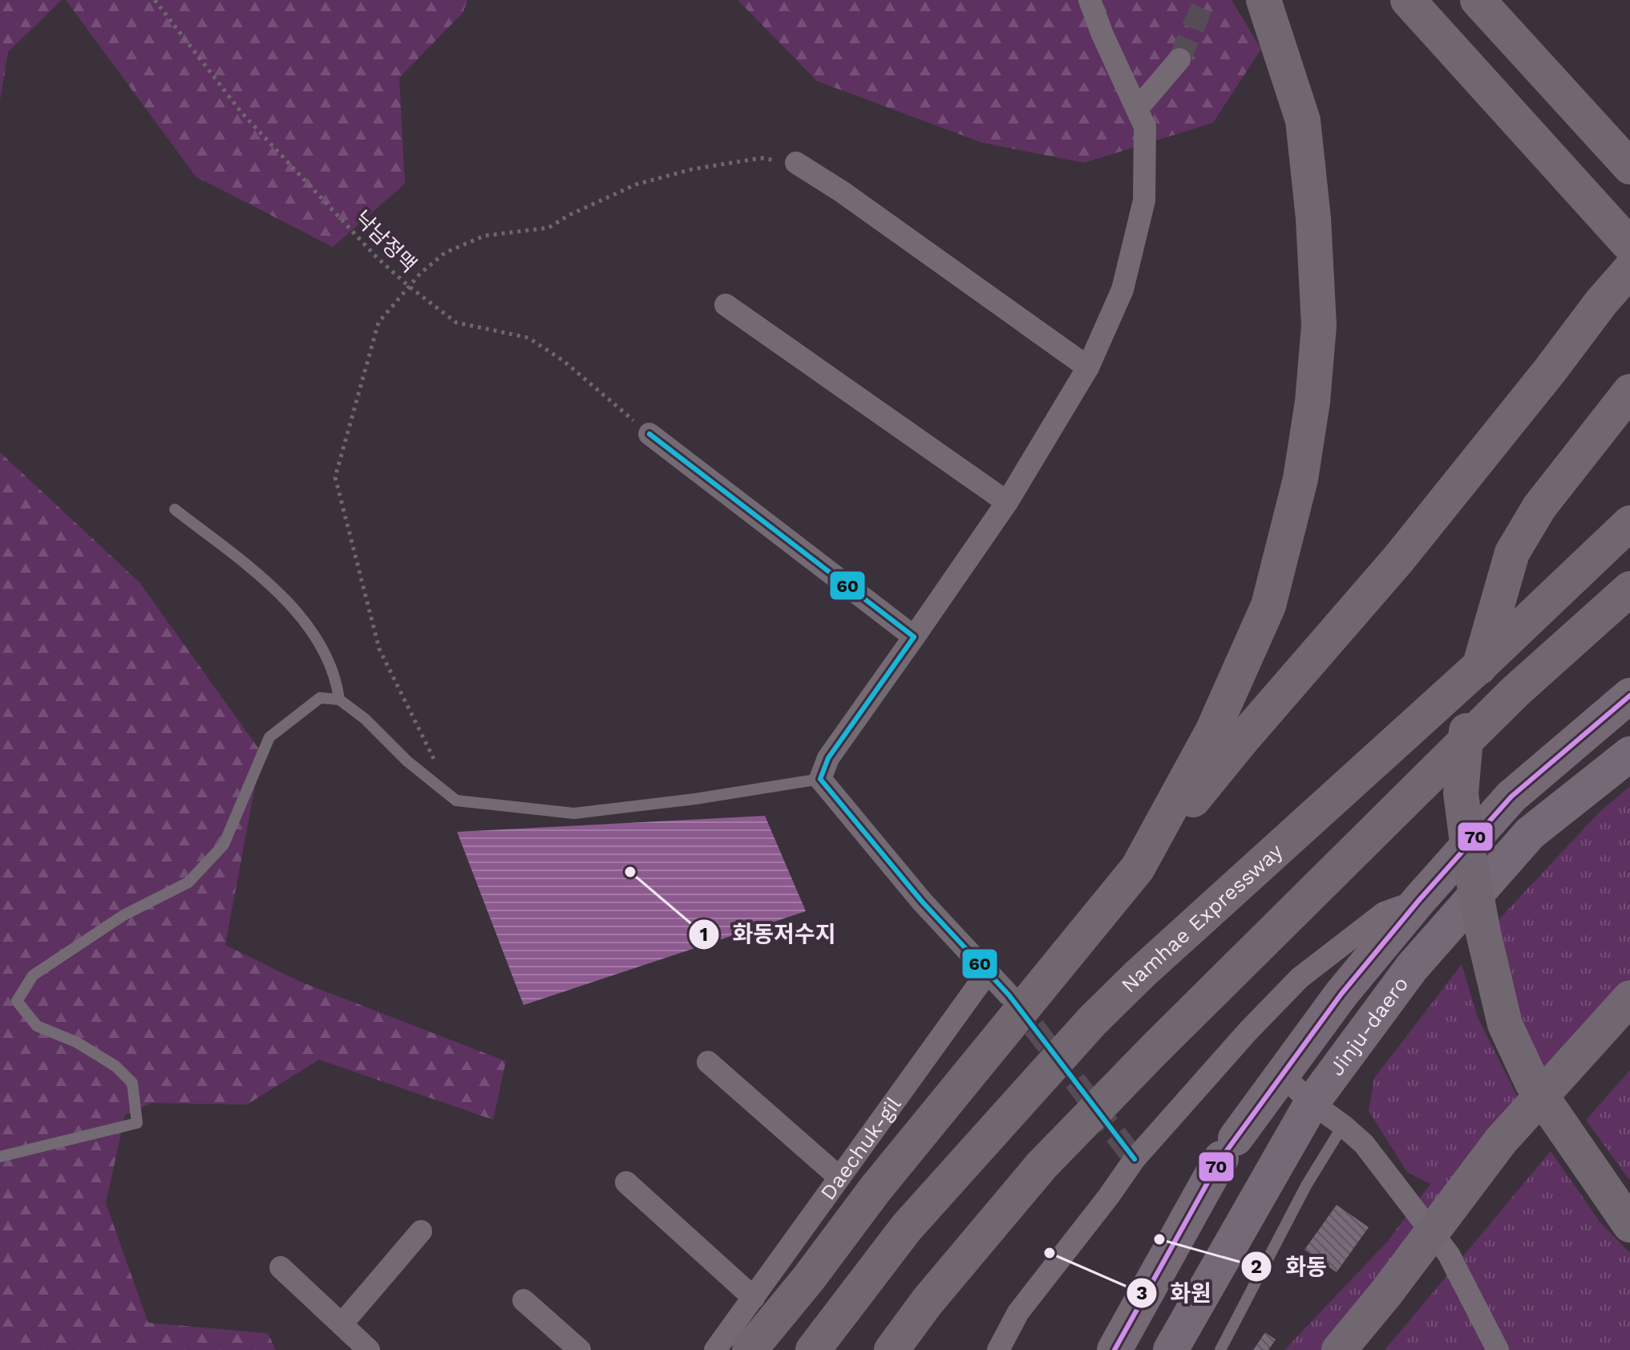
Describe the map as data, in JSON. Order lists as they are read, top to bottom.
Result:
{
  "streets": {
    "highway": ["Namhae Expressway"],
    "main road": ["Jinju-daero"],
    "street": ["Daechuk-gil"],
    "path": ["낙남정맥"]
  },
  "places": ["화동저수지", "화동", "화원"],
  "lines": ["transit line 60", "transit line 70"]
}
